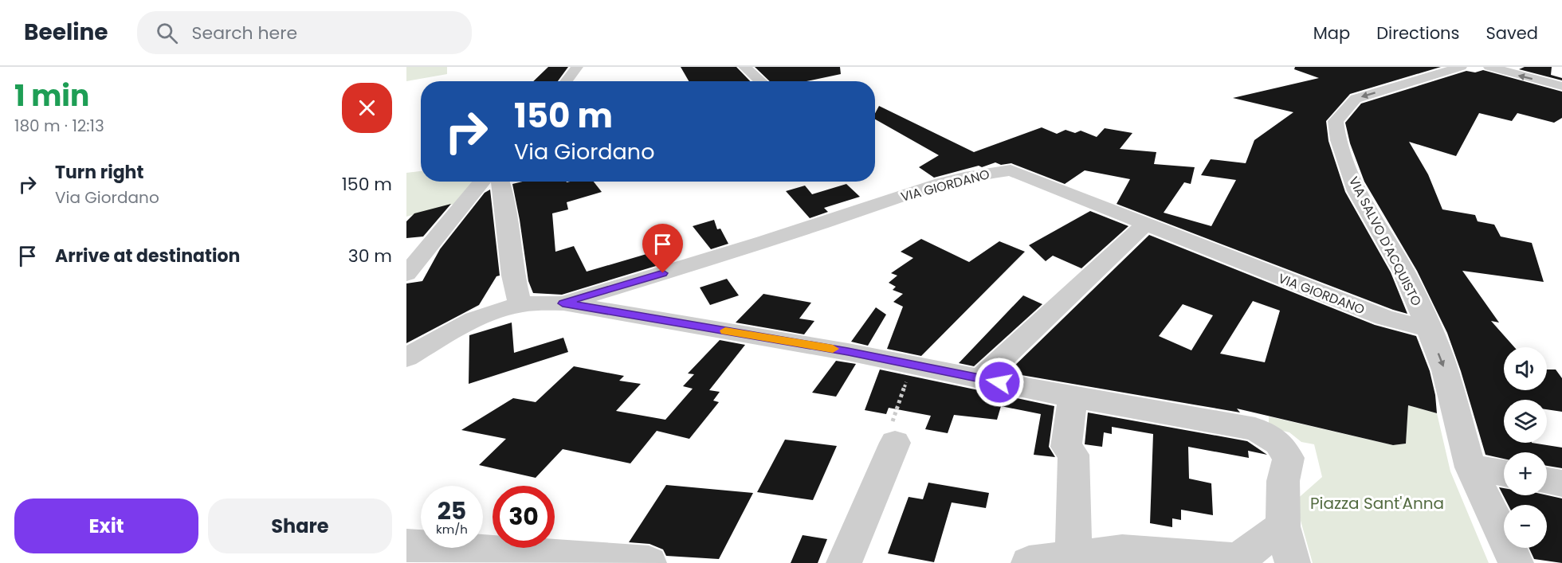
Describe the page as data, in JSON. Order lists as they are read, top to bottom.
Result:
{
  "streets": {
    "street": ["VIA GIORDANO", "VIA SALVO D'ACQUISTO"]
  },
  "crossings": [
    ["VIA GIORDANO", "VIA SALVO D'ACQUISTO"]
  ],
  "one_way": ["VIA SALVO D'ACQUISTO"],
  "parks": ["Piazza Sant'Anna"],
  "page": {
    "header": "Beeline",
    "search": "Search here",
    "nav": ["Map", "Directions", "Saved"],
    "heading": ["1 min", "180 m · 12:13"],
    "turn": ["150 m", "Via Giordano"],
    "list": [
      {
        "name": "Turn right",
        "note": "Via Giordano",
        "value": "150 m"
      },
      {
        "name": "Arrive at destination",
        "value": "30 m"
      }
    ],
    "map_buttons": ["+", "−"],
    "speed": "25 km/h",
    "limit": "30",
    "buttons": ["Exit", "Share"]
  }
}
